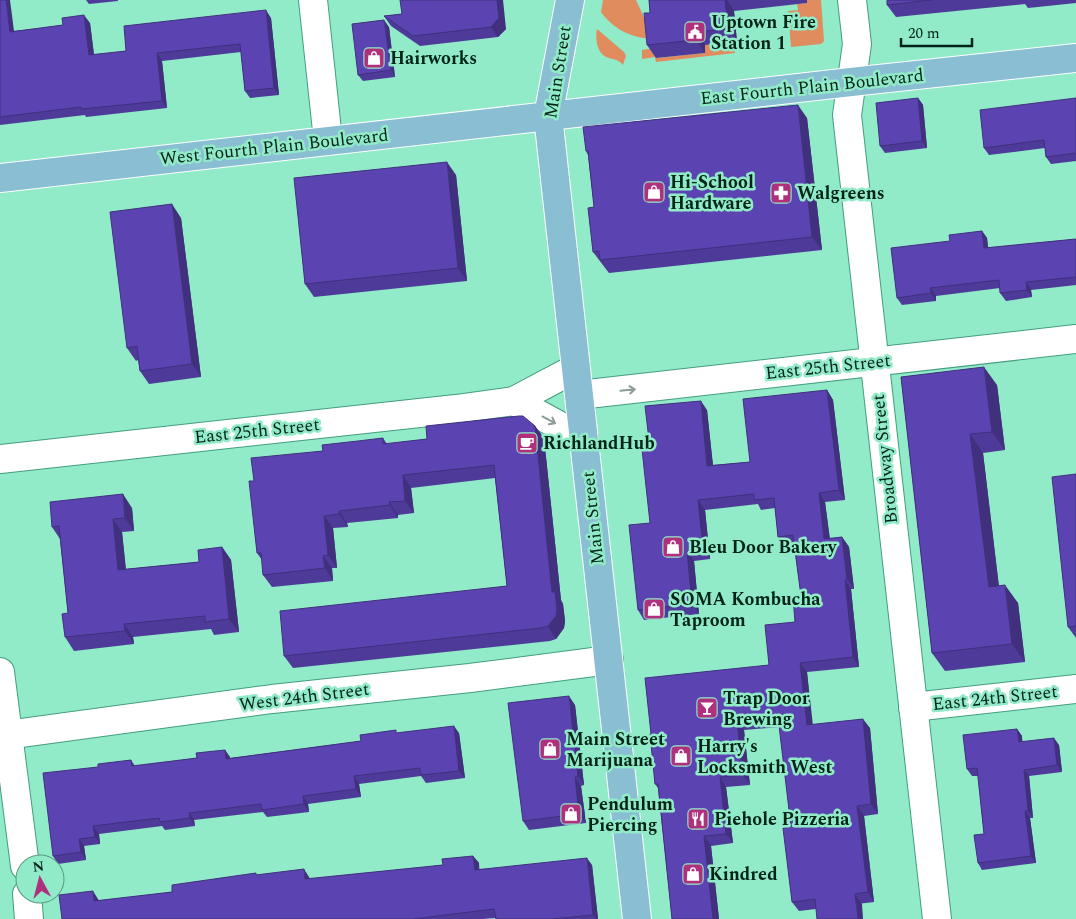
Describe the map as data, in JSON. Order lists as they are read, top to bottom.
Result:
{
  "streets": {
    "main road": ["Main Street", "East Fourth Plain Boulevard", "West Fourth Plain Boulevard"],
    "street": [
      "East 25th Street",
      "Broadway Street",
      "West 24th Street",
      "East 24th Street"
    ]
  },
  "crossings": [
    ["Main Street", "East Fourth Plain Boulevard"],
    ["Main Street", "West Fourth Plain Boulevard"],
    ["Main Street", "East 25th Street"],
    ["Main Street", "West 24th Street"],
    ["East Fourth Plain Boulevard", "West Fourth Plain Boulevard"],
    ["East Fourth Plain Boulevard", "Broadway Street"],
    ["East 25th Street", "Broadway Street"],
    ["Broadway Street", "East 24th Street"]
  ],
  "places": {
    "public building": ["Uptown Fire Station 1"],
    "shop": [
      "Hairworks",
      "Hi-School Hardware",
      "Bleu Door Bakery",
      "SOMA Kombucha Taproom",
      "Main Street Marijuana",
      "Harry's Locksmith West",
      "Pendulum Piercing",
      "Kindred"
    ],
    "pharmacy": ["Walgreens"],
    "cafe": ["RichlandHub"],
    "bar": ["Trap Door Brewing"],
    "restaurant": ["Piehole Pizzeria"]
  },
  "scale_bar": "20 m",
  "north": "top"
}
